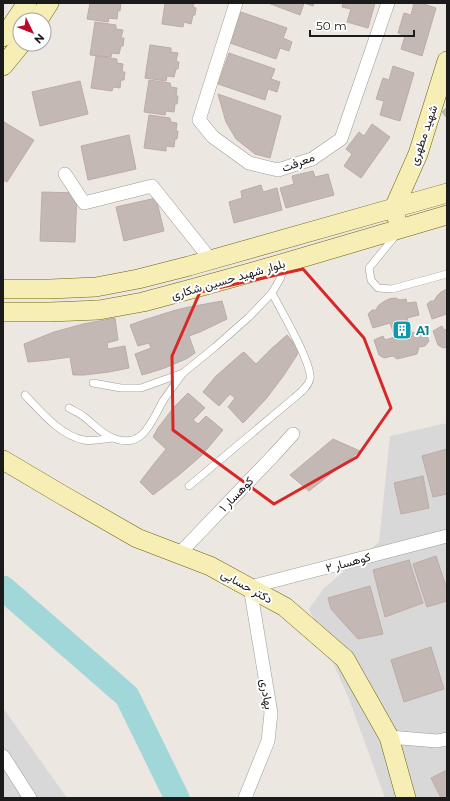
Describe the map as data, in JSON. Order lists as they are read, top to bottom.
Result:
{
  "streets": {
    "main road": ["شهید مطهری", "بلوار شهید حسین شکاری", "دکتر حسابی"],
    "street": [
      "معرفت",
      "کوهسار ۱",
      "کوهسار ۲",
      "بهادری"
    ]
  },
  "crossings": [
    ["شهید مطهری", "بلوار شهید حسین شکاری"],
    ["کوهسار ۱", "دکتر حسابی"],
    ["کوهسار ۲", "دکتر حسابی"],
    ["کوهسار ۲", "بهادری"],
    ["دکتر حسابی", "بهادری"]
  ],
  "places": {
    "building": ["A1"]
  },
  "scale_bar": "50 m",
  "north": "bottom right"
}
